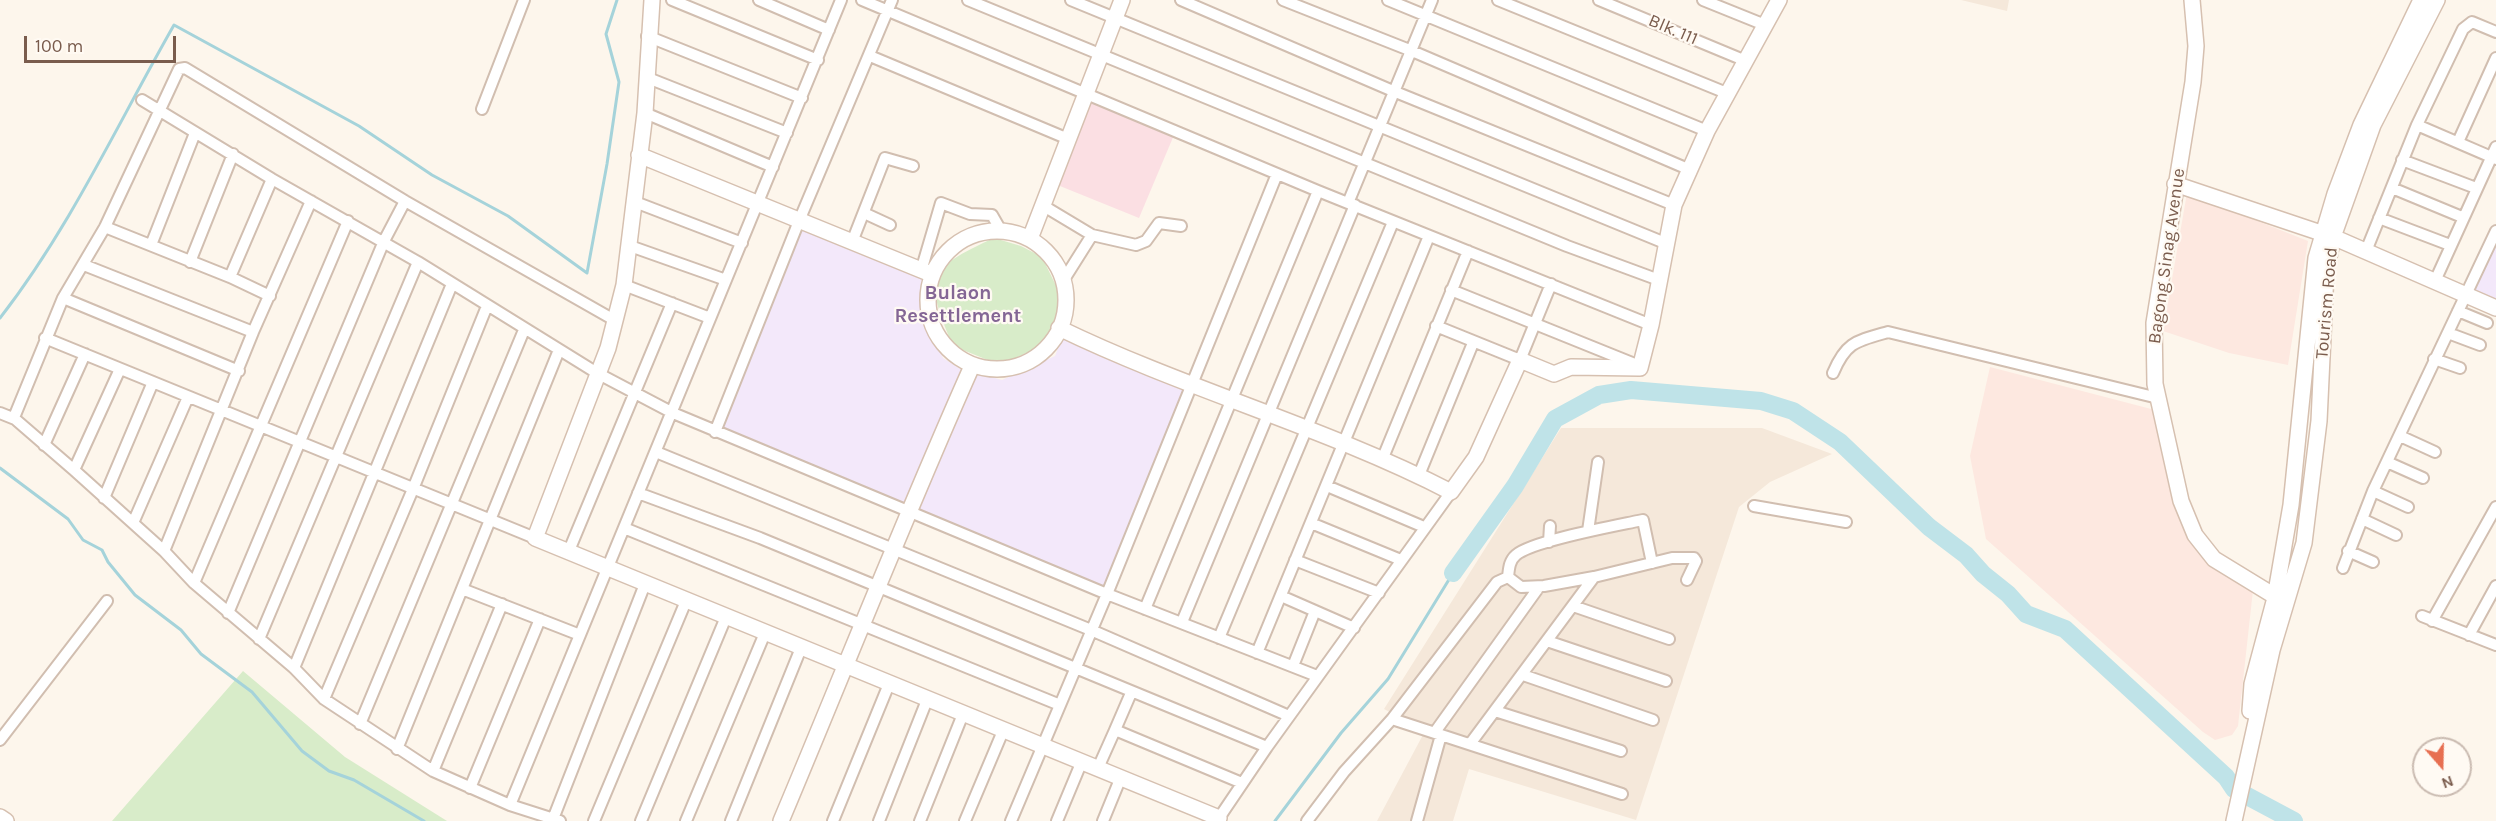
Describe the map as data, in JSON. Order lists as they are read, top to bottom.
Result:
{
  "streets": {
    "street": ["Blk. 111", "Bagong Sinag Avenue", "Tourism Road"]
  },
  "crossings": [
    ["Bagong Sinag Avenue", "Tourism Road"]
  ],
  "districts": ["Bulaon Resettlement"],
  "scale_bar": "100 m",
  "north": "bottom"
}
